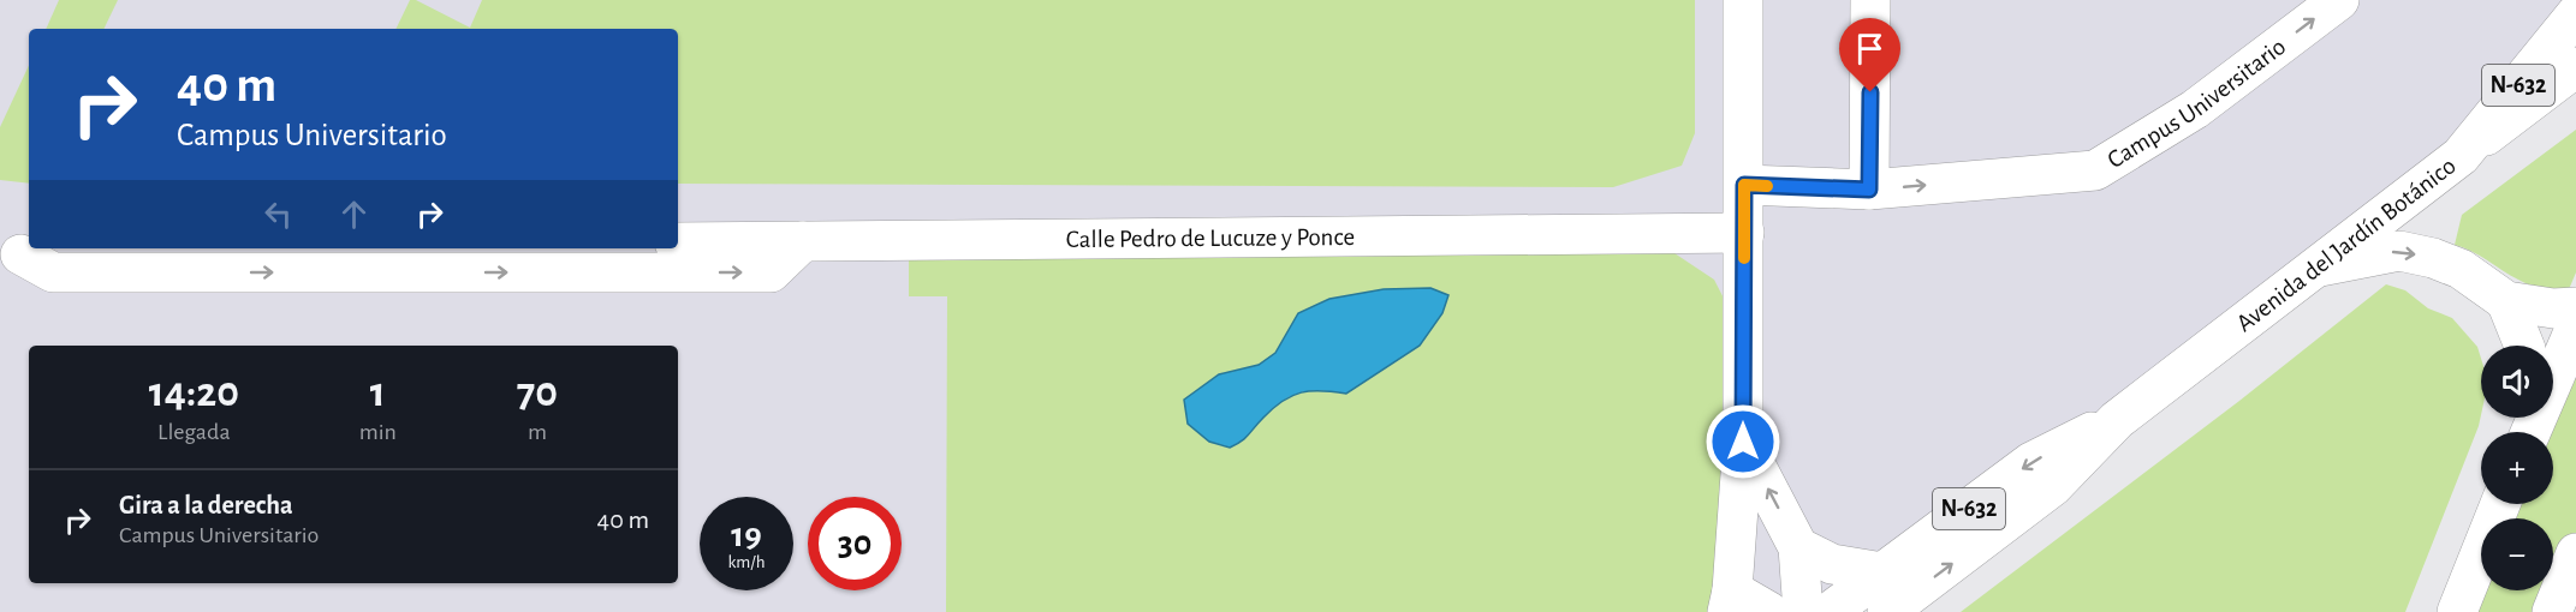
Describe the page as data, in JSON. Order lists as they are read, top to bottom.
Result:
{
  "streets": {
    "main road": [
      "N-632",
      "Campus Universitario",
      "Calle Pedro de Lucuze y Ponce",
      "Avenida del Jardín Botánico"
    ]
  },
  "crossings": [
    ["N-632", "Avenida del Jardín Botánico"]
  ],
  "one_way": ["Campus Universitario"],
  "page": {
    "turn": ["40 m", "Campus Universitario"],
    "map_buttons": ["+", "−"],
    "eta": [
      "14:20",
      "Llegada",
      "1",
      "min",
      "70",
      "m"
    ],
    "list": [
      {
        "name": "Gira a la derecha",
        "note": "Campus Universitario",
        "value": "40 m"
      }
    ],
    "speed": "19 km/h",
    "limit": "30"
  }
}
